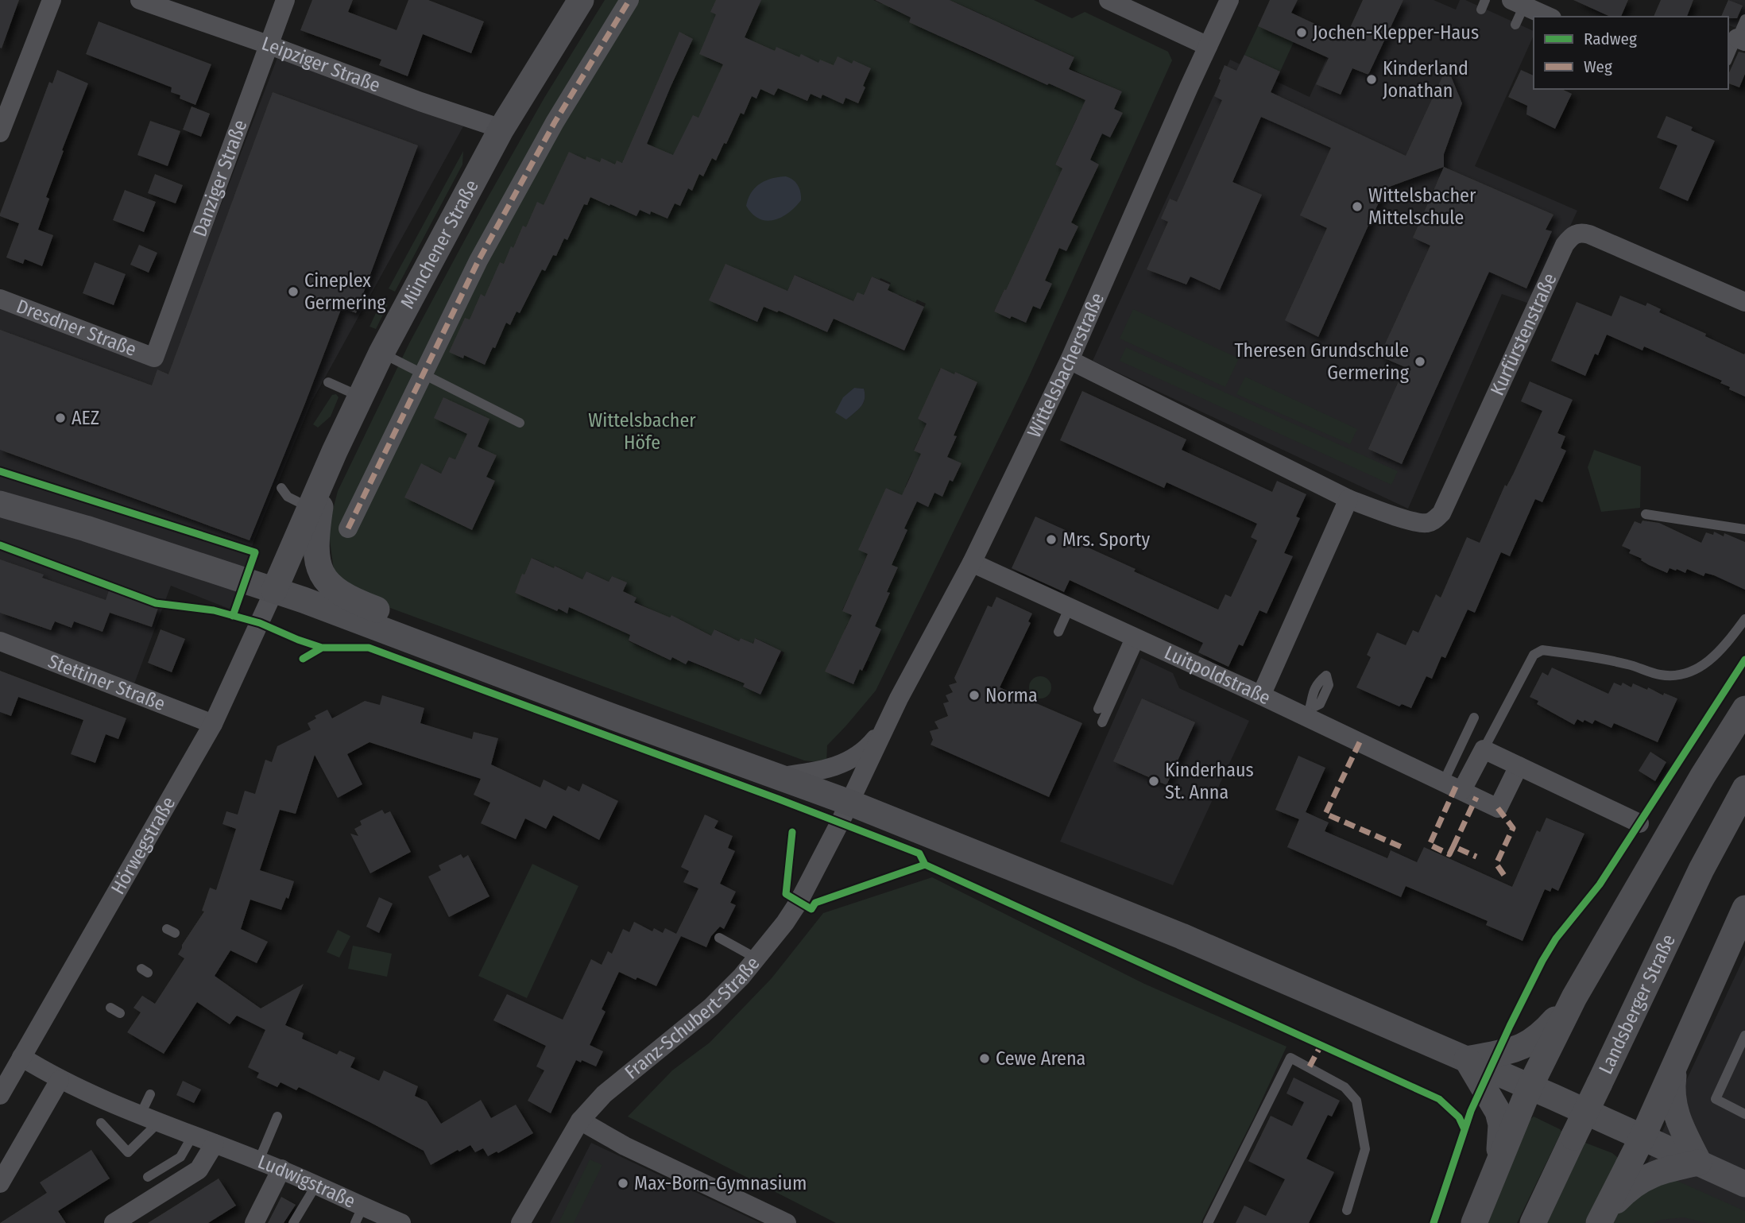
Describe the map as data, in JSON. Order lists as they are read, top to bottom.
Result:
{
  "streets": {
    "main road": ["Münchener Straße", "Landsberger Straße"],
    "street": [
      "Leipziger Straße",
      "Danziger Straße",
      "Dresdner Straße",
      "Kurfürstenstraße",
      "Wittelsbacherstraße",
      "Luitpoldstraße",
      "Stettiner Straße",
      "Hörwegstraße",
      "Franz-Schubert-Straße",
      "Ludwigstraße"
    ]
  },
  "crossings": [
    ["Leipziger Straße", "Danziger Straße"],
    ["Leipziger Straße", "Münchener Straße"],
    ["Danziger Straße", "Dresdner Straße"],
    ["Münchener Straße", "Hörwegstraße"],
    ["Kurfürstenstraße", "Wittelsbacherstraße"],
    ["Wittelsbacherstraße", "Luitpoldstraße"],
    ["Wittelsbacherstraße", "Franz-Schubert-Straße"],
    ["Stettiner Straße", "Hörwegstraße"],
    ["Hörwegstraße", "Ludwigstraße"]
  ],
  "parks": ["Wittelsbacher Höfe"],
  "places": [
    "Jochen-Klepper-Haus",
    "Kinderland Jonathan",
    "Wittelsbacher Mittelschule",
    "Cineplex Germering",
    "Theresen Grundschule Germering",
    "AEZ",
    "Mrs. Sporty",
    "Norma",
    "Kinderhaus St. Anna",
    "Cewe Arena",
    "Max-Born-Gymnasium"
  ],
  "legend": ["Radweg", "Weg"]
}
